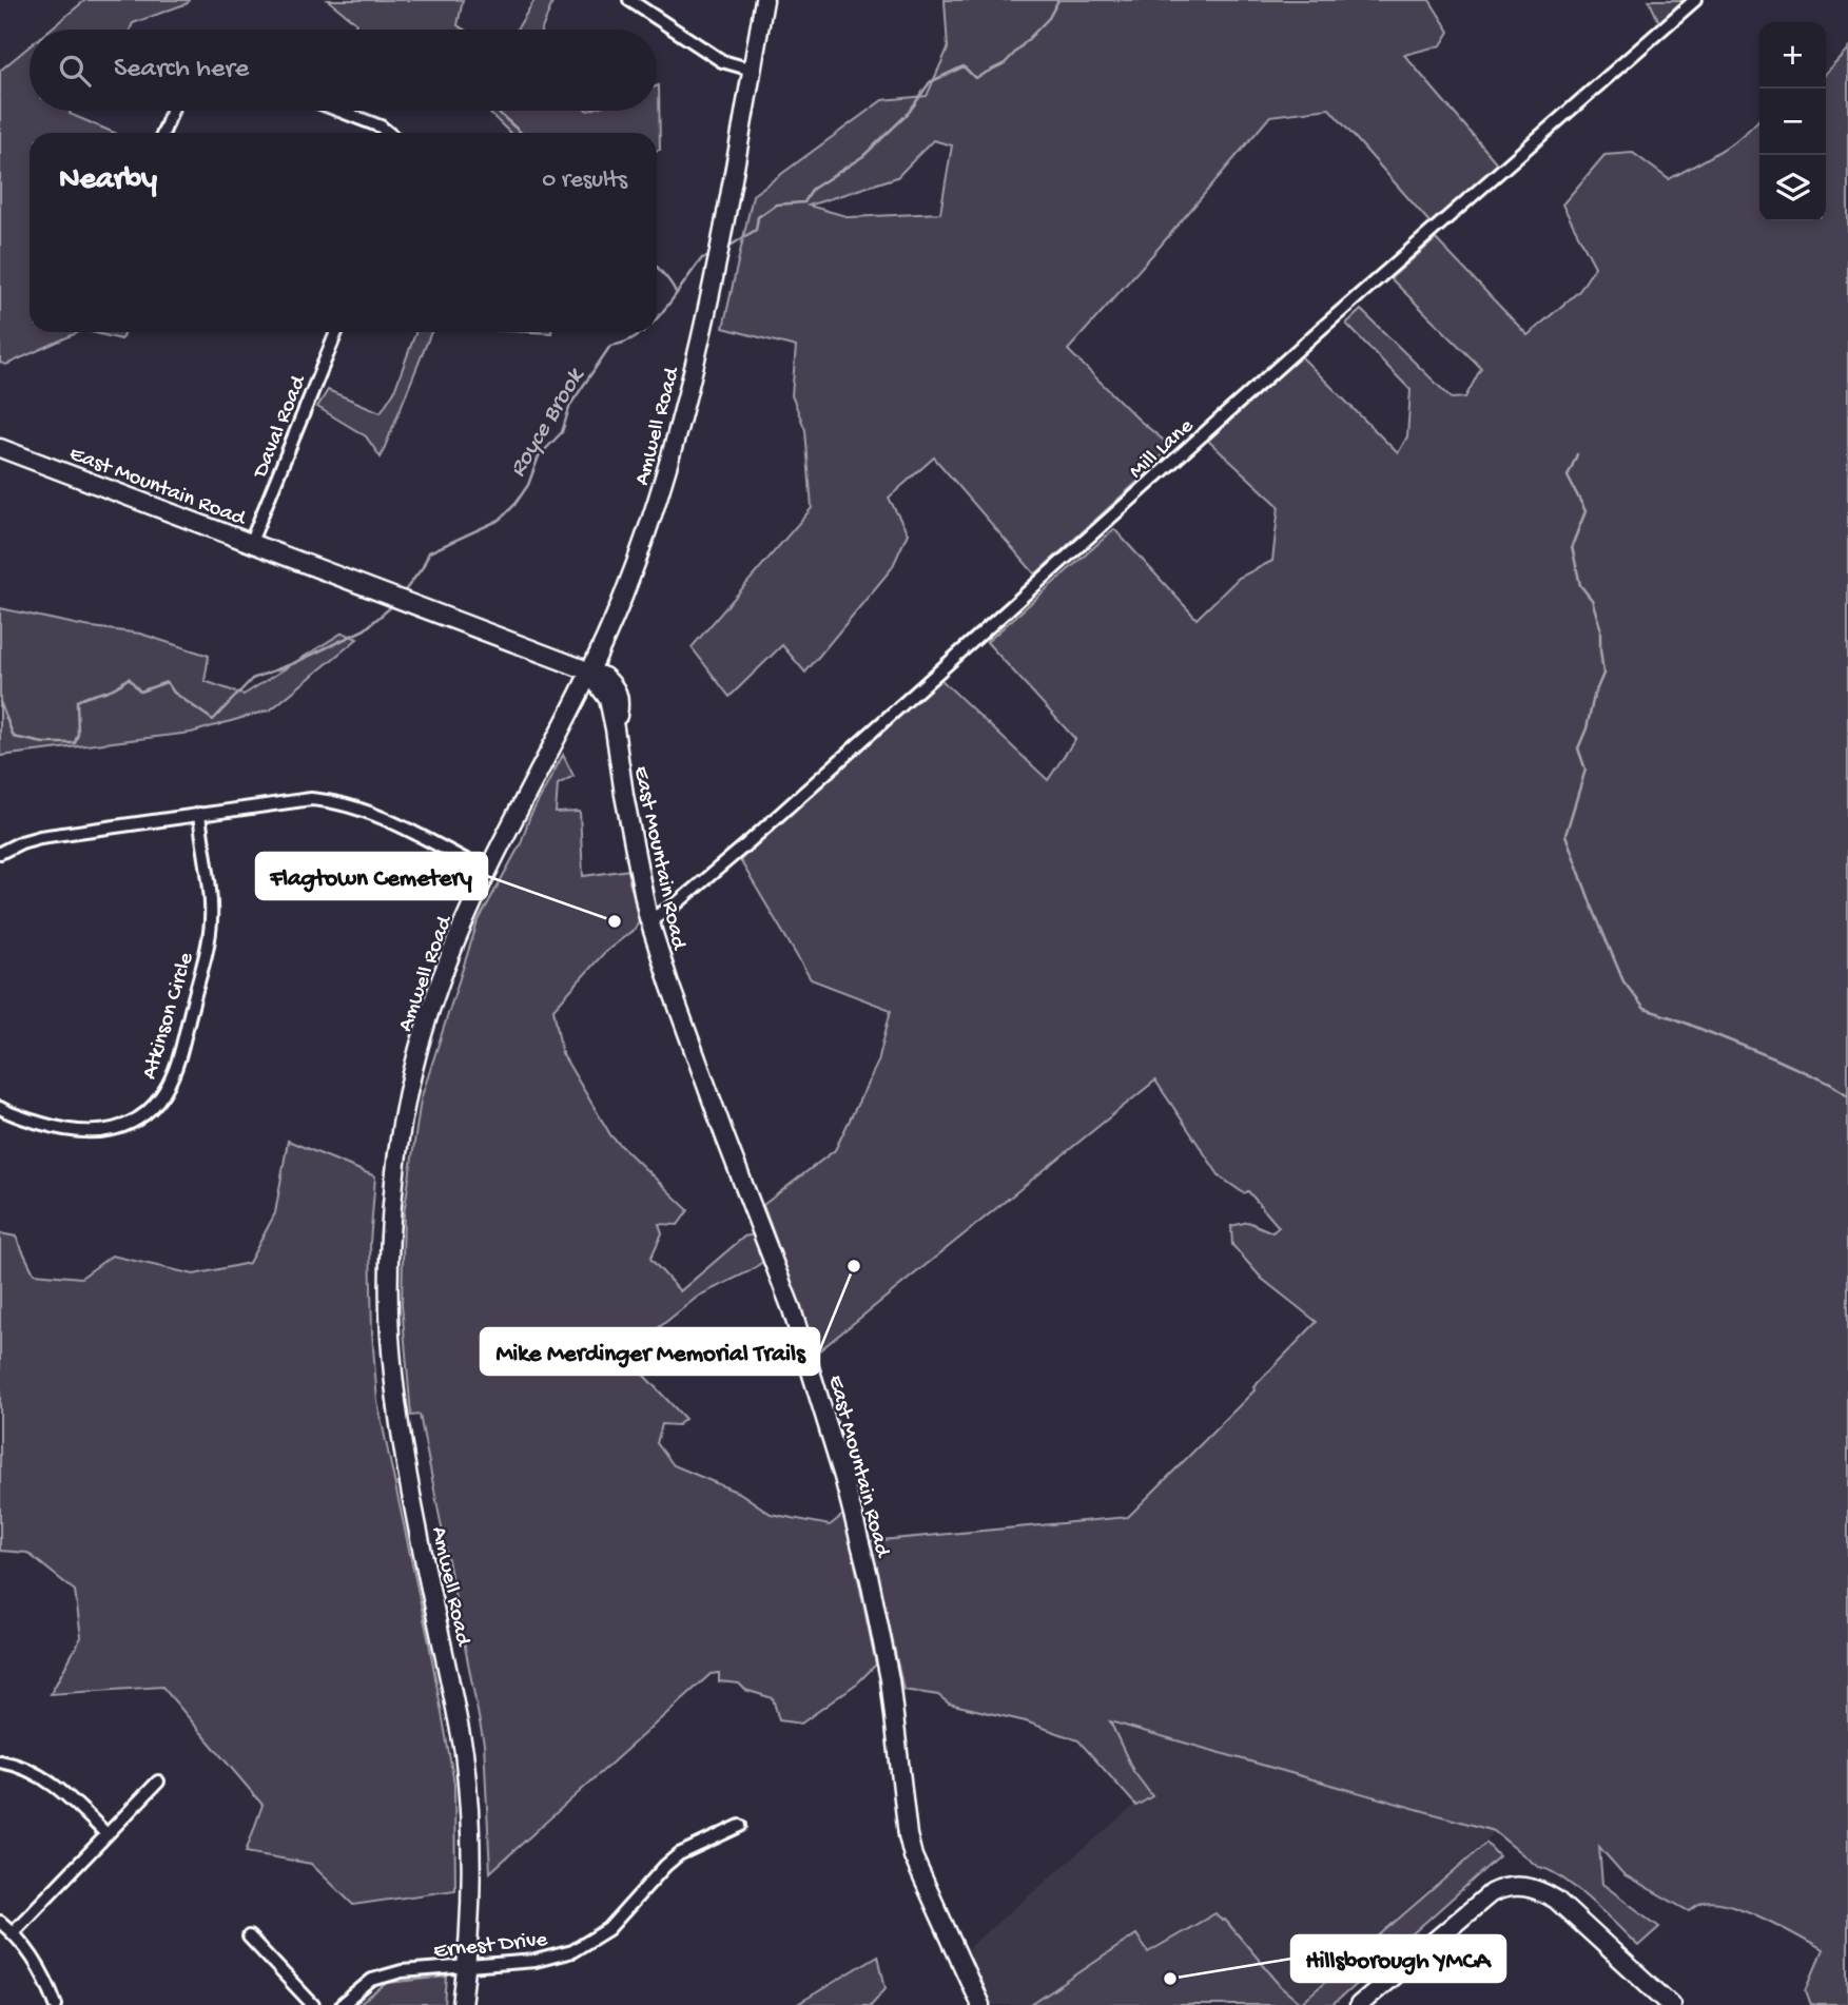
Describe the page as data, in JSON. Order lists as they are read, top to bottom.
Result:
{
  "streets": {
    "street": [
      "Daval Road",
      "Amwell Road",
      "Mill Lane",
      "East Mountain Road",
      "Atkinson Circle",
      "Ernest Drive"
    ]
  },
  "crossings": [
    ["Daval Road", "East Mountain Road"],
    ["Amwell Road", "East Mountain Road"],
    ["Amwell Road", "Ernest Drive"],
    ["Mill Lane", "East Mountain Road"]
  ],
  "water": ["Royce Brook"],
  "places": ["Flagtown Cemetery", "Mike Merdinger Memorial Trails", "Hillsborough YMCA"],
  "page": {
    "map_buttons": ["+", "−"],
    "search": "Search here",
    "heading": ["Nearby", "0 results"]
  }
}
